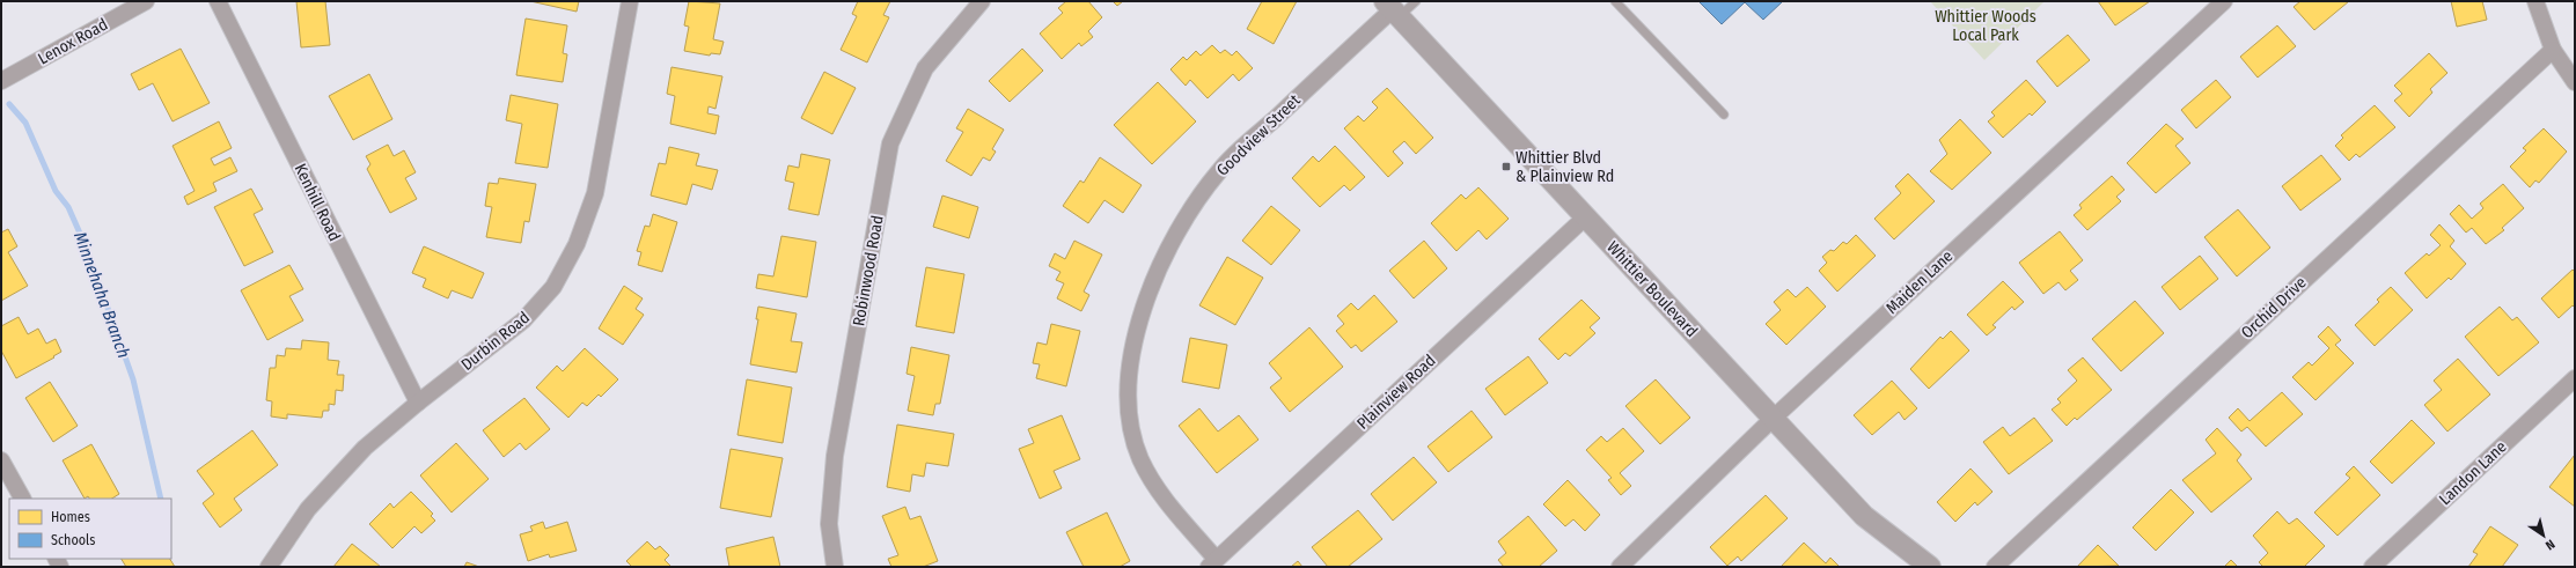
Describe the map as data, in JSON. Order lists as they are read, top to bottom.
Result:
{
  "streets": {
    "street": [
      "Lenox Road",
      "Goodview Street",
      "Kenhill Road",
      "Robinwood Road",
      "Maiden Lane",
      "Whittier Boulevard",
      "Orchid Drive",
      "Durbin Road",
      "Plainview Road",
      "Landon Lane"
    ]
  },
  "crossings": [
    ["Goodview Street", "Whittier Boulevard"],
    ["Goodview Street", "Plainview Road"],
    ["Kenhill Road", "Durbin Road"],
    ["Maiden Lane", "Whittier Boulevard"],
    ["Whittier Boulevard", "Plainview Road"]
  ],
  "water": ["Minnehaha Branch"],
  "parks": ["Whittier Woods Local Park"],
  "places": {
    "transit": ["Whittier Blvd & Plainview Rd"]
  },
  "legend": ["Homes", "Schools"],
  "north": "bottom right"
}
